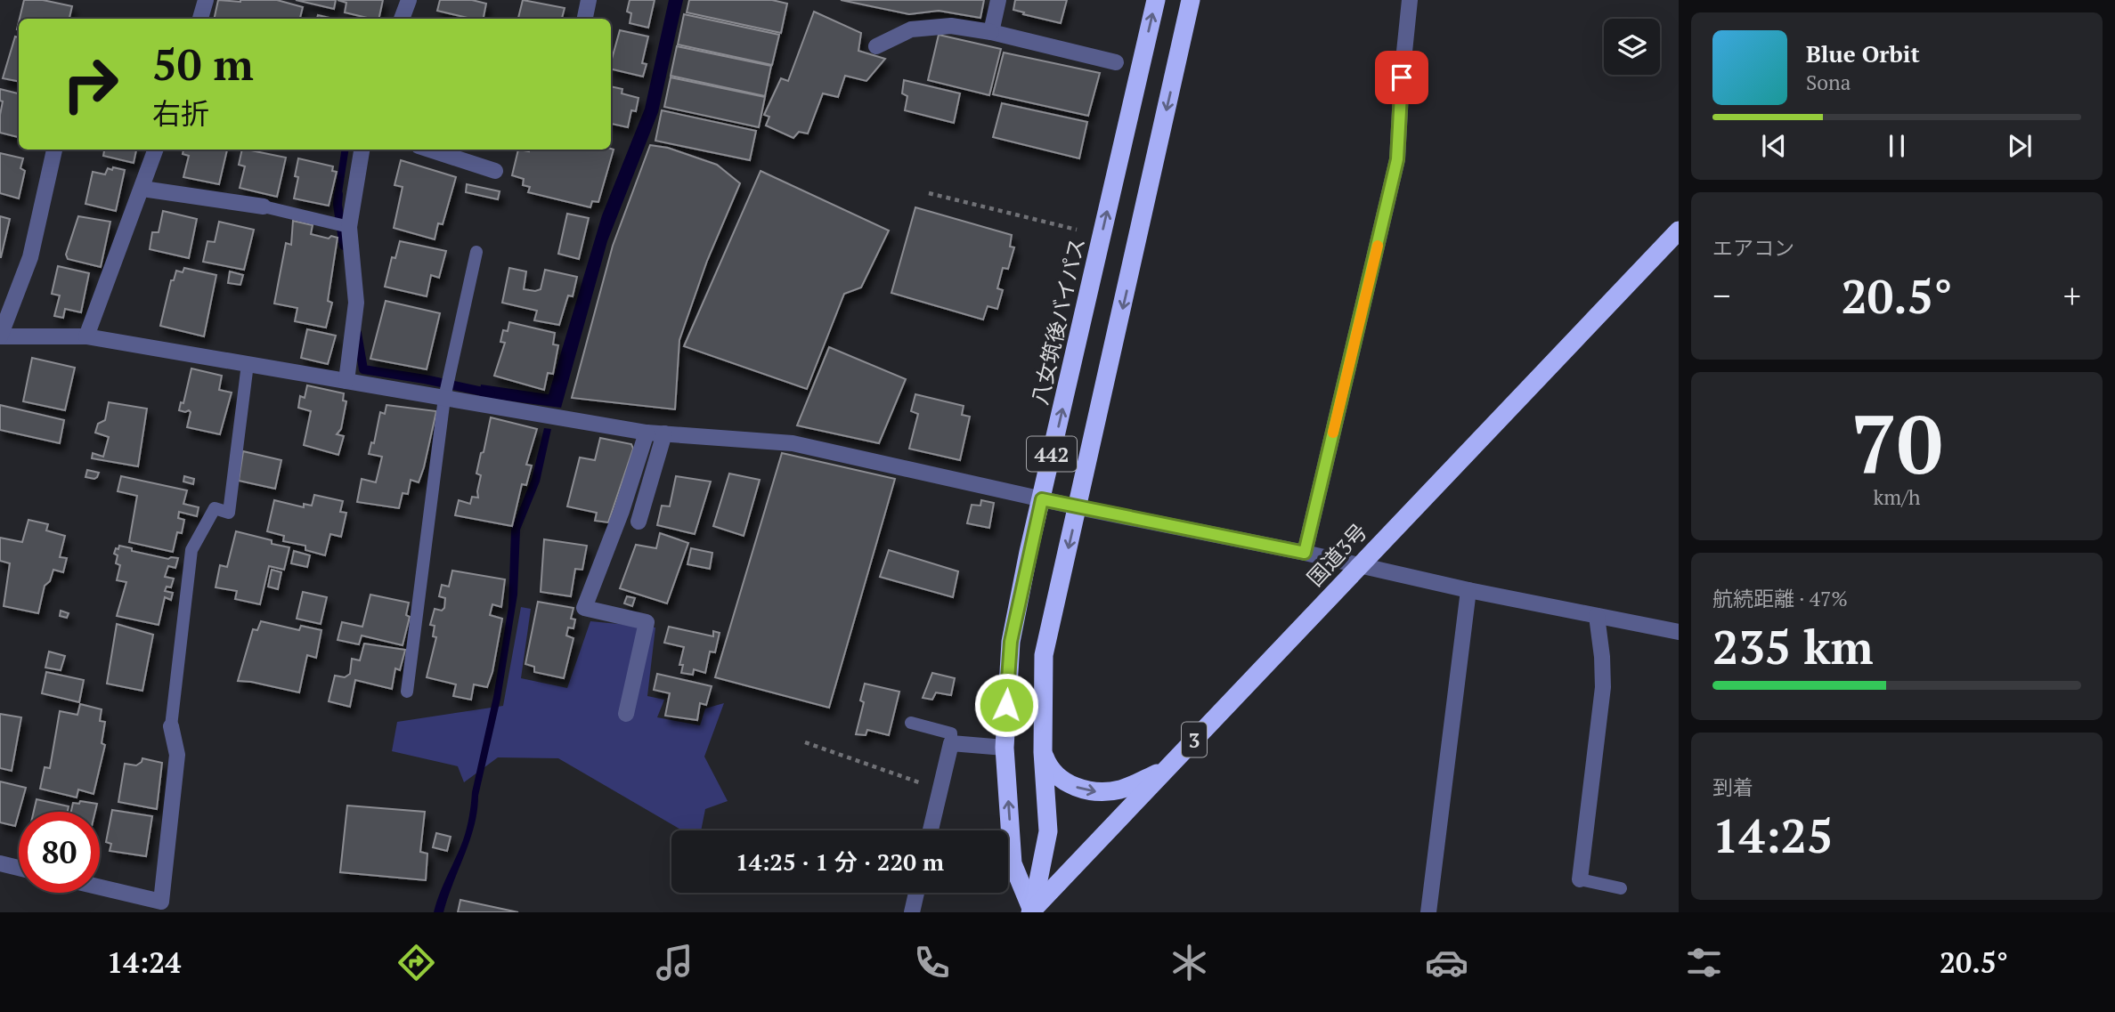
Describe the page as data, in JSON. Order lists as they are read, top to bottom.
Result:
{
  "streets": {
    "highway": [
      "八女筑後バイパス",
      "442",
      "国道3号",
      "3"
    ]
  },
  "crossings": [
    ["八女筑後バイパス", "442"],
    ["八女筑後バイパス", "国道3号"],
    ["442", "国道3号"]
  ],
  "page": {
    "turn": ["50 m", "右折"],
    "song": ["Blue Orbit", "Sona"],
    "tile": [
      "エアコン",
      ["70", "km/h"],
      ["航続距離 · 47%", "235 km"],
      ["到着", "14:25"]
    ],
    "heat": ["−", "20.5°", "+"],
    "limit": "80",
    "trip": "14:25 · 1 分 · 220 m",
    "tabs": ["14:24", "20.5°"]
  }
}
